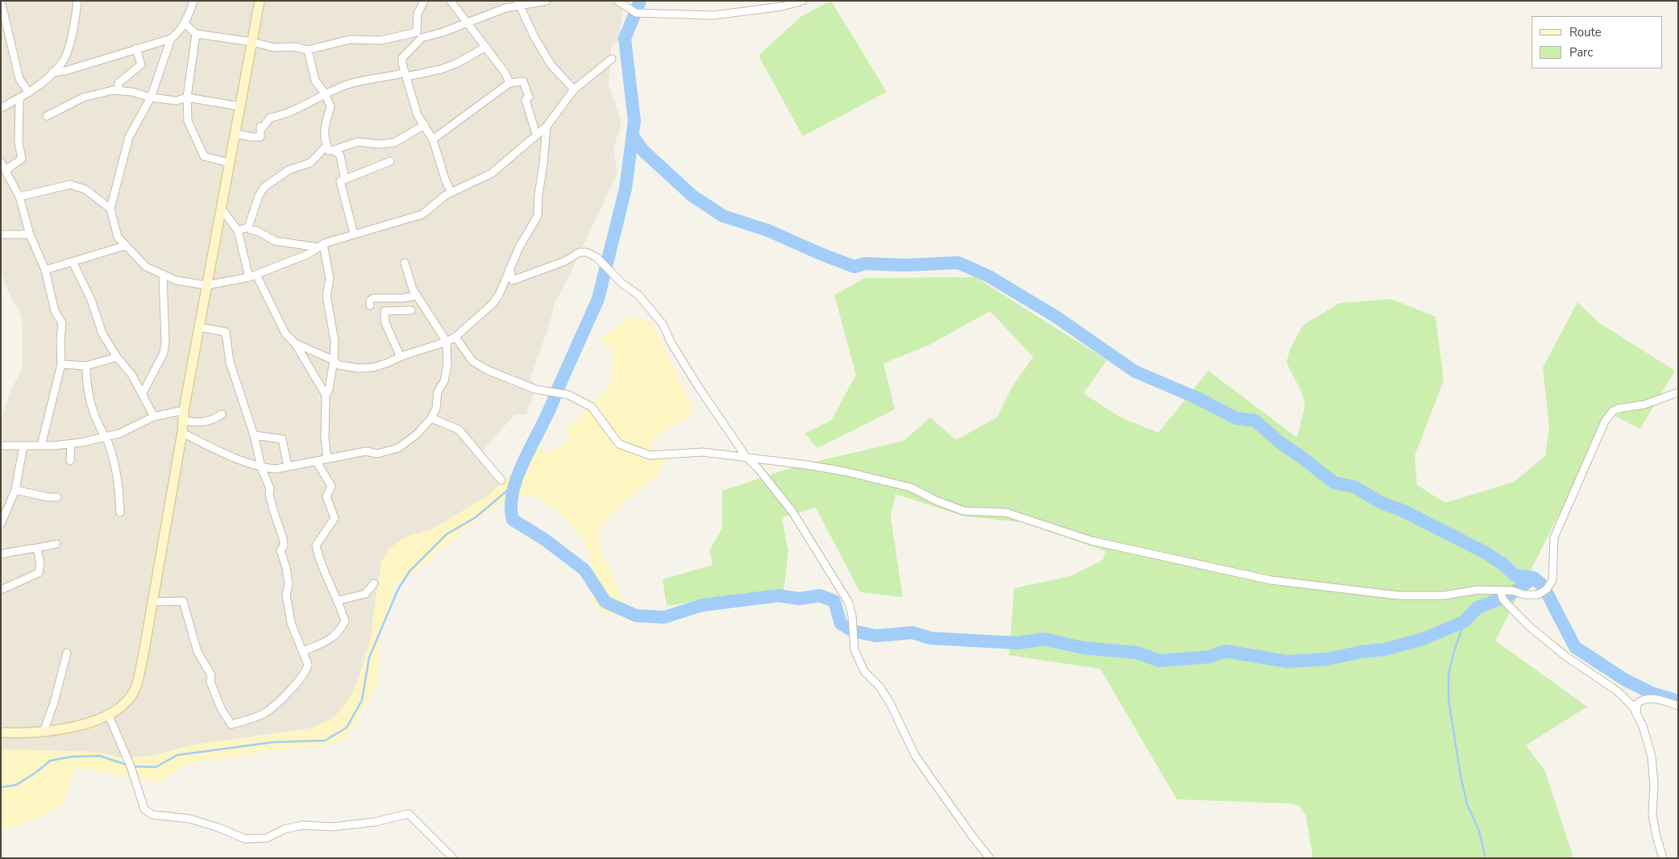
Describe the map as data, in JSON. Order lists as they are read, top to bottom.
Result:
{
  "legend": ["Route", "Parc"]
}
